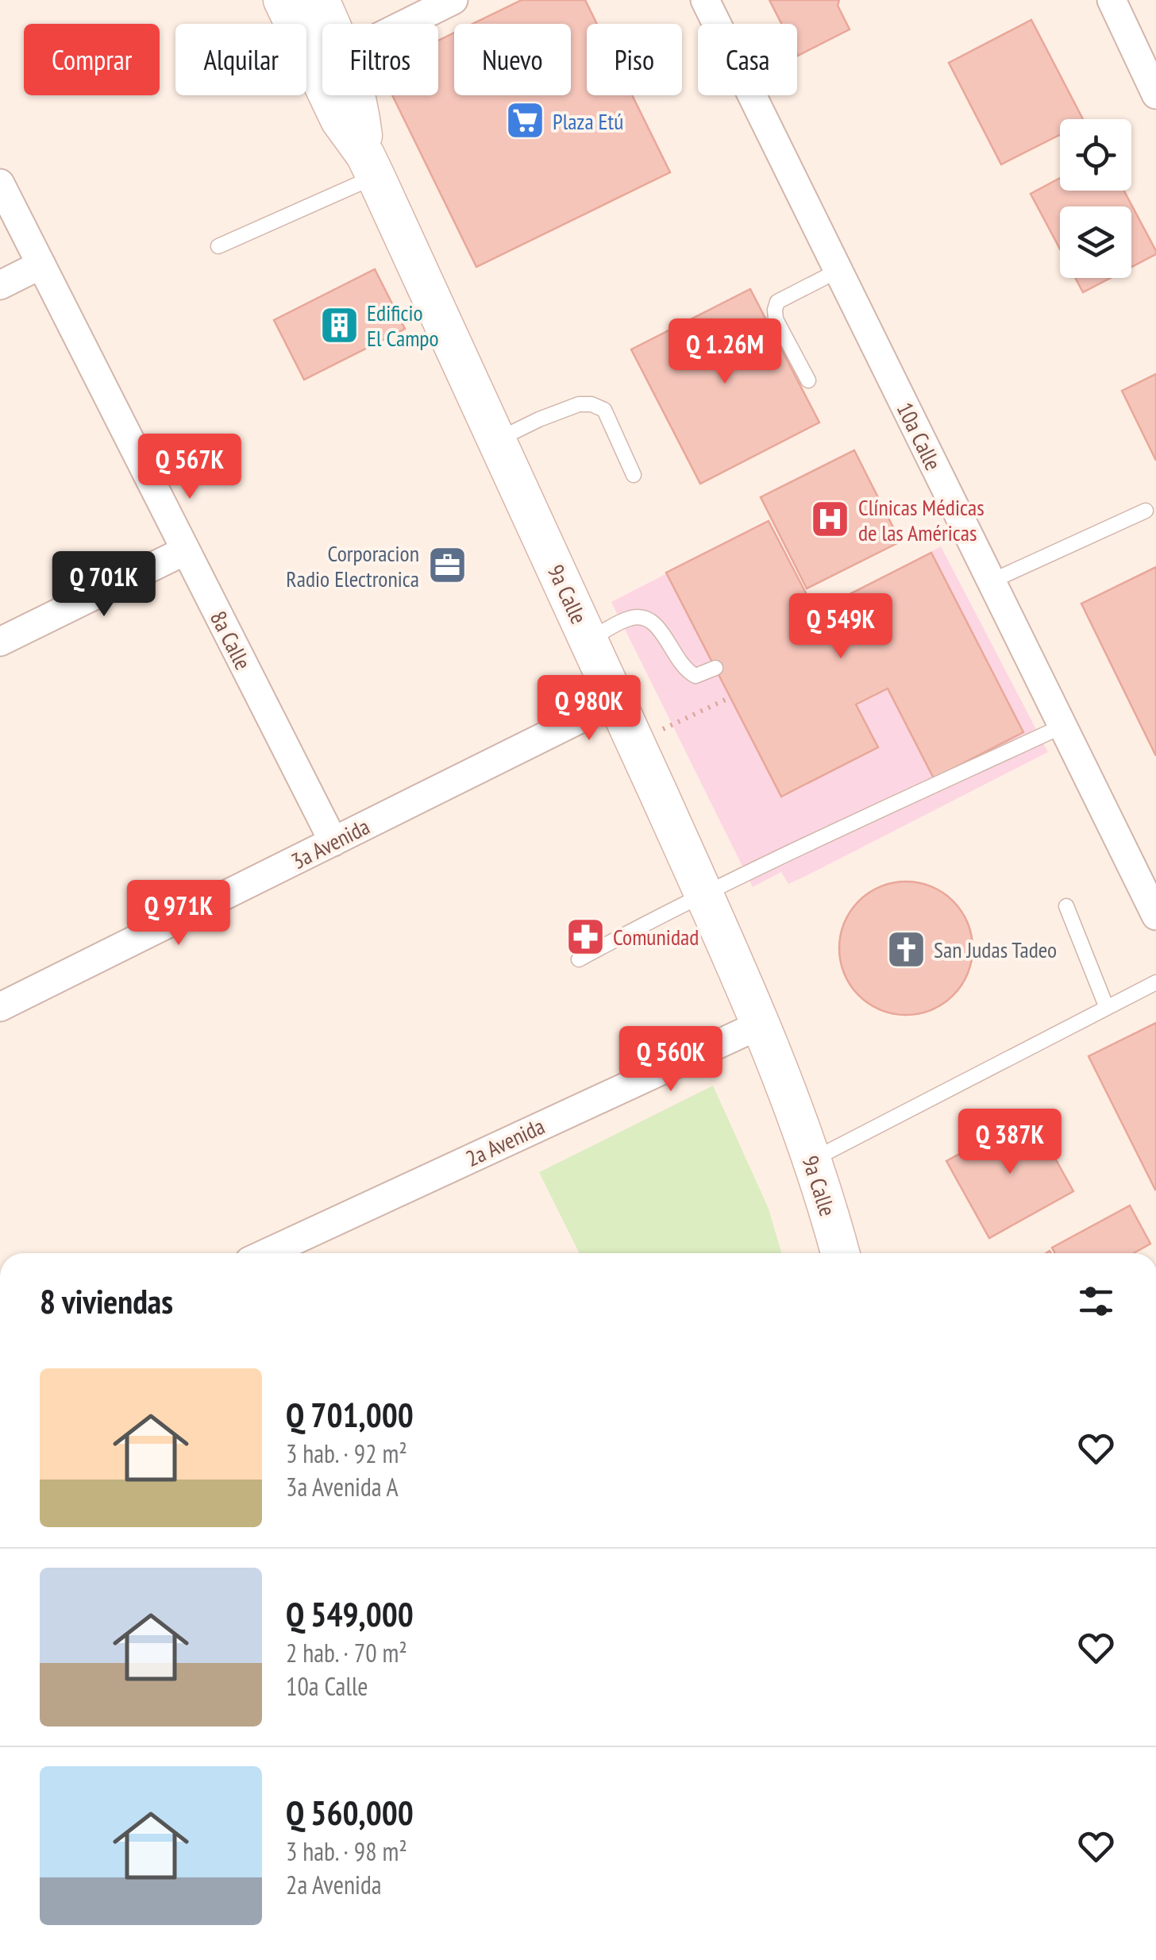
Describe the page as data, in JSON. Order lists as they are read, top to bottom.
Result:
{
  "streets": {
    "street": [
      "10a Calle",
      "9a Calle",
      "8a Calle",
      "3a Avenida",
      "2a Avenida"
    ]
  },
  "crossings": [
    ["9a Calle", "3a Avenida"],
    ["9a Calle", "2a Avenida"],
    ["8a Calle", "3a Avenida"]
  ],
  "places": {
    "supermarket": ["Plaza Etú"],
    "building": ["Edificio El Campo"],
    "hospital": ["Clínicas Médicas de las Américas"],
    "office": ["Corporacion Radio Electronica"],
    "pharmacy": ["Comunidad"],
    "church": ["San Judas Tadeo"]
  },
  "page": {
    "chip": [
      "Comprar",
      "Alquilar",
      "Filtros",
      "Nuevo",
      "Piso",
      "Casa"
    ],
    "price": [
      "Q 1.26M",
      "Q 567K",
      "Q 701K",
      "Q 549K",
      "Q 980K",
      "Q 971K",
      "Q 560K",
      "Q 387K"
    ],
    "heading": "8 viviendas",
    "list": [
      {
        "name": "Q 701,000",
        "note": "3 hab. · 92 m² · 3a Avenida A"
      },
      {
        "name": "Q 549,000",
        "note": "2 hab. · 70 m² · 10a Calle"
      },
      {
        "name": "Q 560,000",
        "note": "3 hab. · 98 m² · 2a Avenida"
      }
    ]
  }
}
